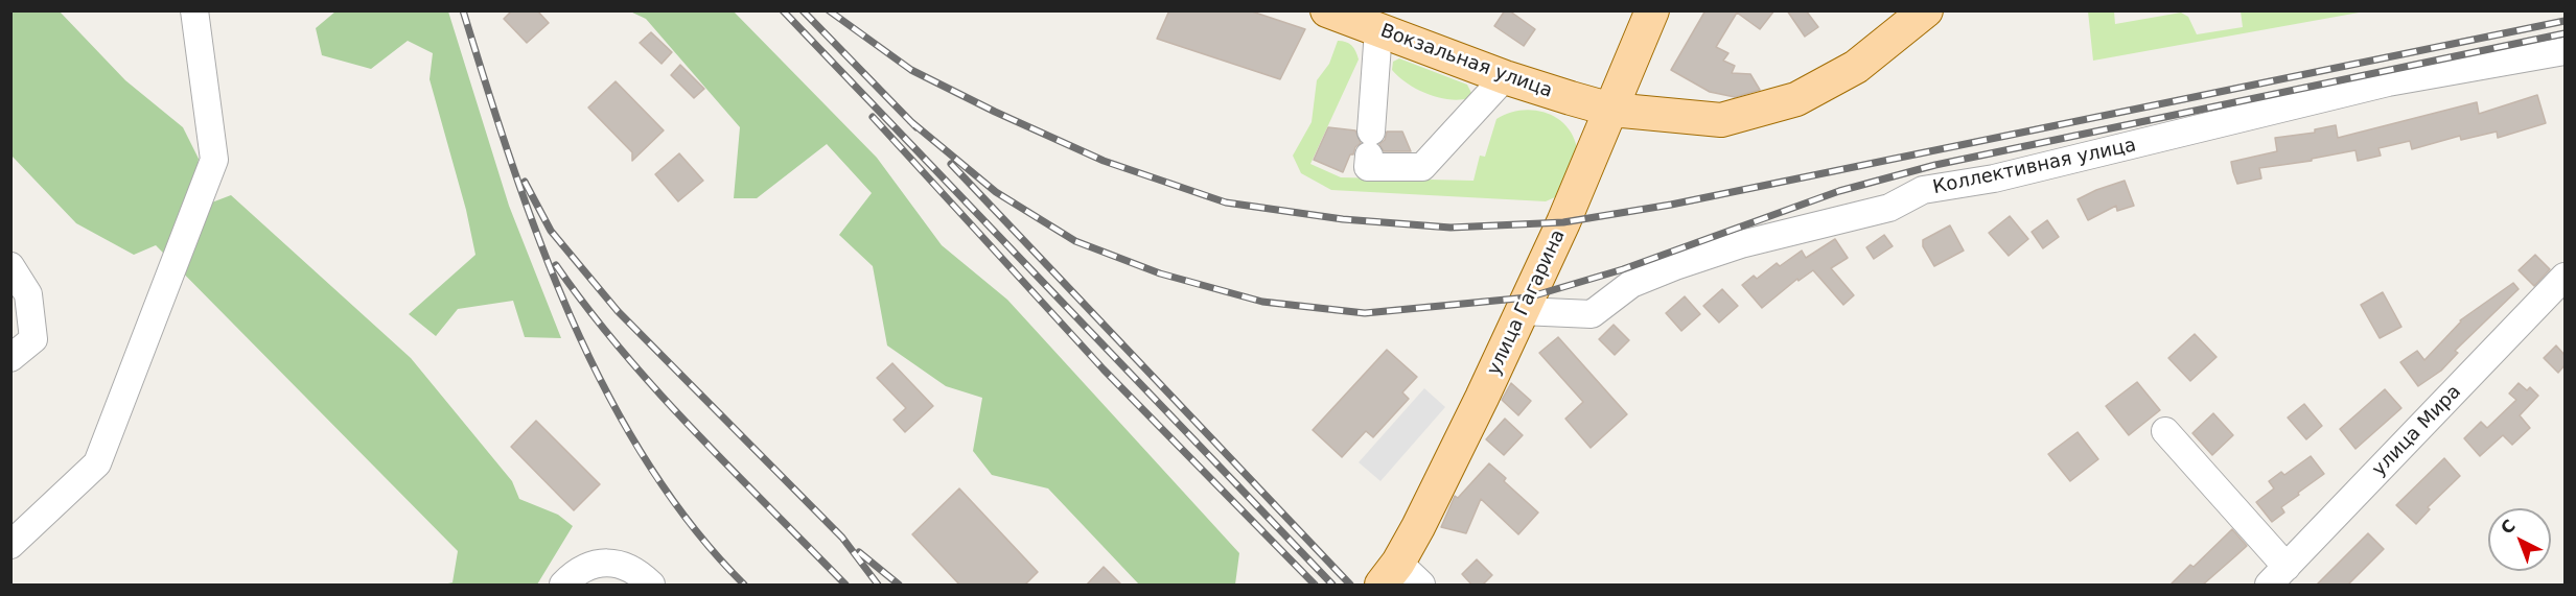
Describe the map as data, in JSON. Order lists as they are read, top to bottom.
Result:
{
  "streets": {
    "main road": ["Вокзальная улица", "улица Гагарина"],
    "street": ["Коллективная улица", "улица Мира"]
  },
  "crossings": [
    ["Вокзальная улица", "улица Гагарина"],
    ["Коллективная улица", "улица Гагарина"]
  ],
  "north": "top left"
}
